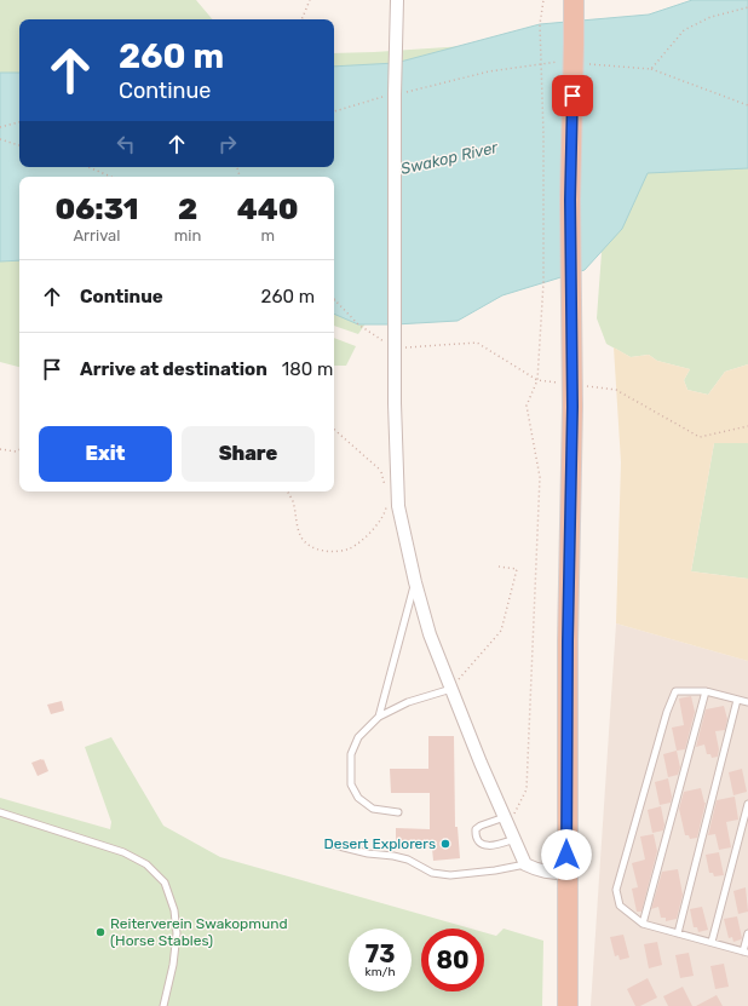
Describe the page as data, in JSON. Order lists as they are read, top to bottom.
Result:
{
  "water": ["Swakop River"],
  "places": ["Desert Explorers", "Reiterverein Swakopmund (Horse Stables)"],
  "page": {
    "turn": ["260 m", "Continue"],
    "eta": [
      "06:31",
      "Arrival",
      "2",
      "min",
      "440",
      "m"
    ],
    "list": [
      {
        "name": "Continue",
        "value": "260 m"
      },
      {
        "name": "Arrive at destination",
        "value": "180 m"
      }
    ],
    "buttons": ["Exit", "Share"],
    "speed": "73 km/h",
    "limit": "80"
  }
}
